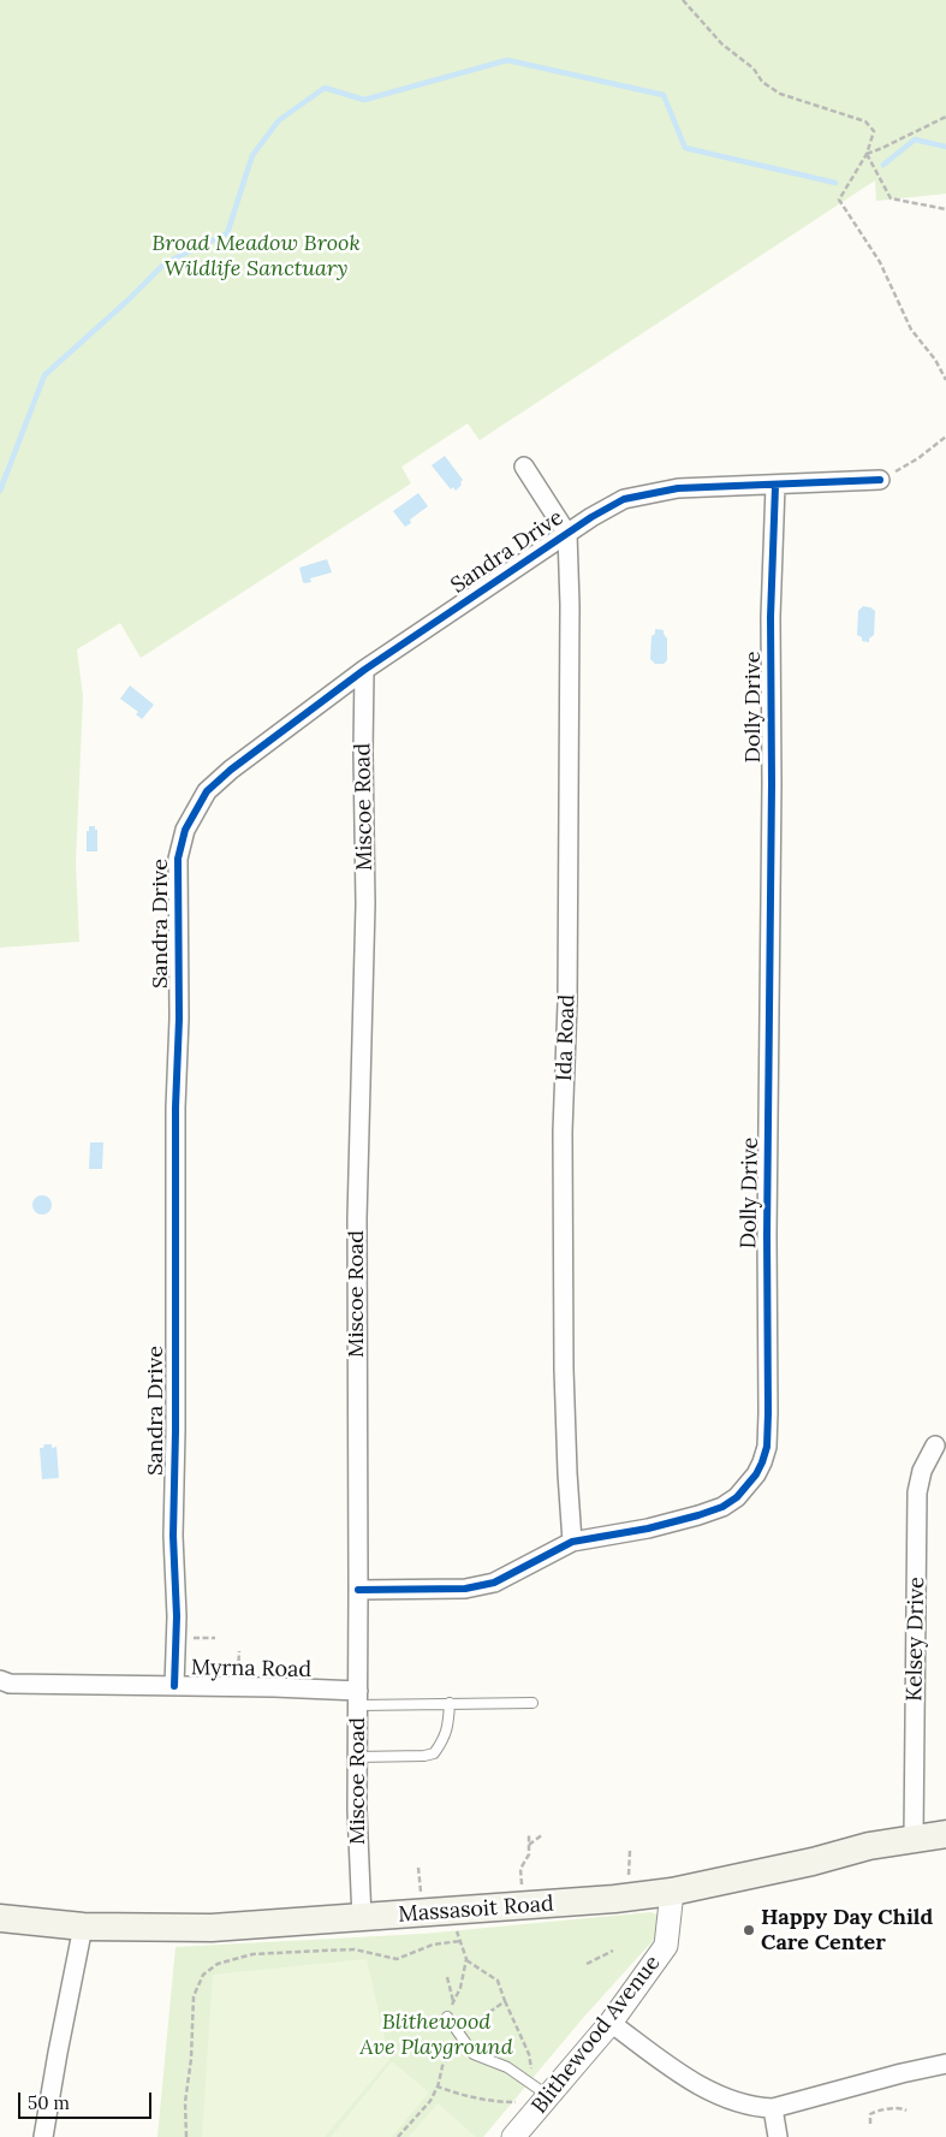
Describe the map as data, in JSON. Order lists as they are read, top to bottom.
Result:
{
  "streets": {
    "main road": ["Massasoit Road"],
    "street": [
      "Sandra Drive",
      "Dolly Drive",
      "Miscoe Road",
      "Ida Road",
      "Kelsey Drive",
      "Myrna Road",
      "Blithewood Avenue"
    ]
  },
  "crossings": [
    ["Sandra Drive", "Dolly Drive"],
    ["Sandra Drive", "Miscoe Road"],
    ["Sandra Drive", "Ida Road"],
    ["Sandra Drive", "Myrna Road"],
    ["Dolly Drive", "Miscoe Road"],
    ["Dolly Drive", "Ida Road"],
    ["Miscoe Road", "Myrna Road"],
    ["Miscoe Road", "Massasoit Road"],
    ["Kelsey Drive", "Massasoit Road"],
    ["Massasoit Road", "Blithewood Avenue"]
  ],
  "parks": ["Broad Meadow Brook Wildlife Sanctuary", "Blithewood Ave Playground"],
  "places": ["Happy Day Child Care Center"],
  "scale_bar": "50 m"
}
